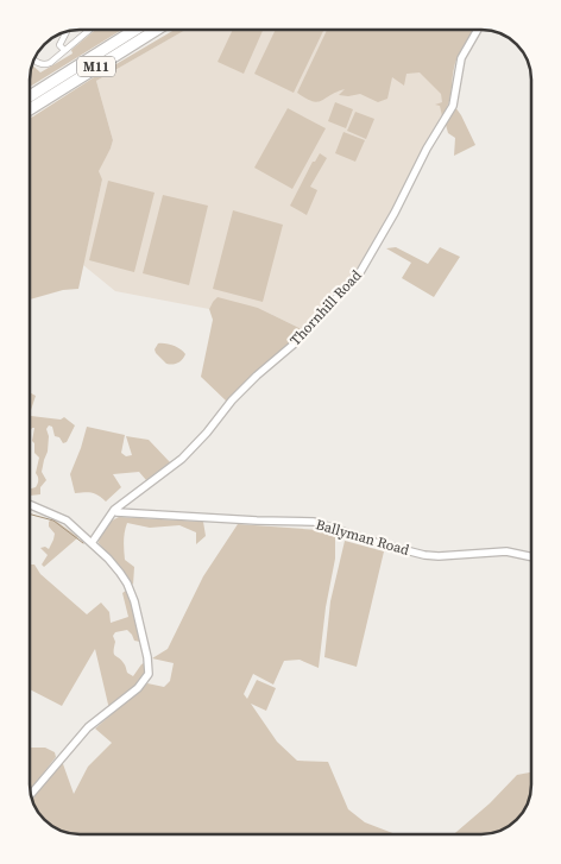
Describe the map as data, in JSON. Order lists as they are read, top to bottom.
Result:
{
  "streets": {
    "highway": ["M11"],
    "street": ["Thornhill Road", "Ballyman Road"]
  },
  "crossings": [
    ["Thornhill Road", "Ballyman Road"]
  ]
}
